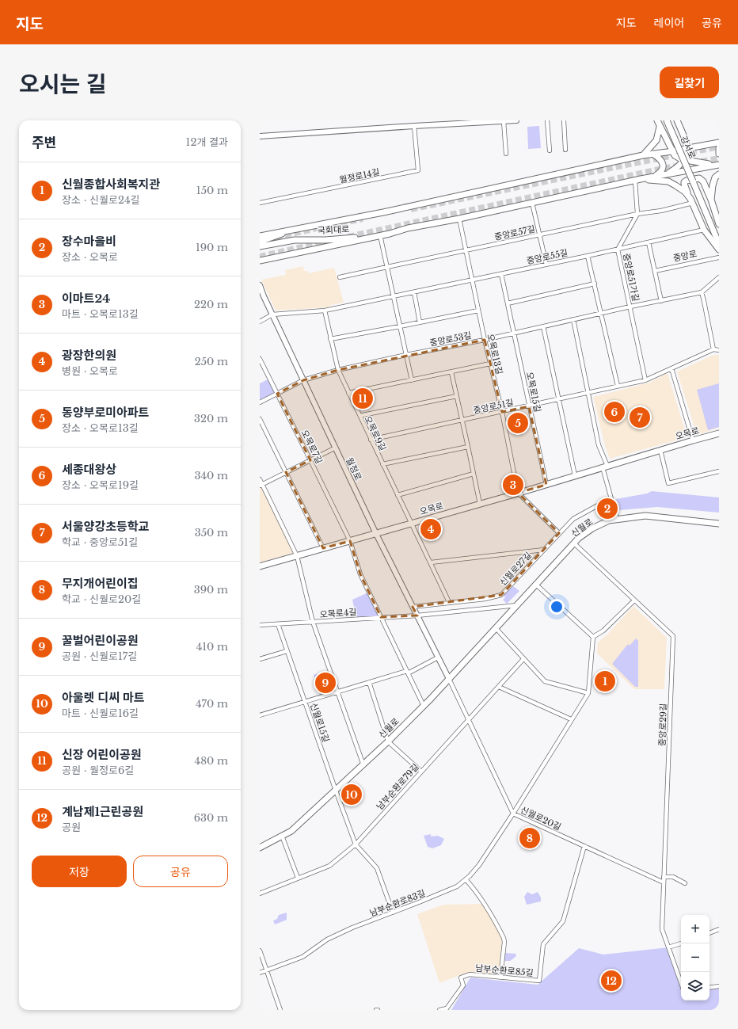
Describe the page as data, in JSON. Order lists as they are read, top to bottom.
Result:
{
  "streets": {
    "main road": [
      "강서로",
      "국회대로",
      "오목로",
      "신월로"
    ],
    "street": [
      "월정로14길",
      "중앙로57길",
      "중앙로",
      "중앙로55길",
      "중앙로51가길",
      "중앙로53길",
      "오목로13길",
      "오목로15길",
      "중앙로51길",
      "오목로9길",
      "오목로7길",
      "월정로",
      "신월로27길",
      "오목로4길",
      "신월로15길",
      "중앙로29길",
      "남부순환로79길",
      "신월로20길",
      "남부순환로83길",
      "남부순환로85길"
    ]
  },
  "crossings": [
    ["중앙로57길", "중앙로51가길"],
    ["중앙로57길", "오목로13길"],
    ["중앙로55길", "중앙로51가길"],
    ["중앙로55길", "오목로13길"],
    ["중앙로55길", "오목로15길"],
    ["중앙로55길", "오목로9길"],
    ["중앙로55길", "월정로"],
    ["중앙로51가길", "중앙로53길"],
    ["중앙로51가길", "중앙로51길"],
    ["중앙로53길", "오목로13길"],
    ["중앙로53길", "오목로15길"],
    ["중앙로53길", "오목로9길"],
    ["중앙로53길", "오목로7길"],
    ["중앙로53길", "월정로"],
    ["오목로13길", "중앙로51길"],
    ["오목로13길", "오목로"],
    ["오목로15길", "중앙로51길"],
    ["오목로15길", "오목로"],
    ["중앙로51길", "오목로9길"],
    ["오목로9길", "오목로"],
    ["오목로9길", "신월로27길"],
    ["오목로", "오목로7길"],
    ["오목로", "월정로"],
    ["월정로", "신월로"],
    ["월정로", "신월로27길"],
    ["월정로", "오목로4길"],
    ["월정로", "신월로20길"],
    ["신월로", "신월로15길"],
    ["신월로", "중앙로29길"],
    ["신월로", "신월로20길"],
    ["오목로4길", "신월로15길"],
    ["신월로15길", "남부순환로79길"],
    ["중앙로29길", "신월로20길"],
    ["남부순환로79길", "신월로20길"],
    ["신월로20길", "남부순환로83길"],
    ["신월로20길", "남부순환로85길"]
  ],
  "page": {
    "header": "지도",
    "nav": ["지도", "레이어", "공유"],
    "title": "오시는 길",
    "buttons": [
      "길찾기",
      ["저장", "공유"]
    ],
    "heading": ["주변", "12개 결과"],
    "list": [
      {
        "mark": "1",
        "name": "신월종합사회복지관",
        "note": "장소 · 신월로24길",
        "value": "150 m"
      },
      {
        "mark": "2",
        "name": "장수마을비",
        "note": "장소 · 오목로",
        "value": "190 m"
      },
      {
        "mark": "3",
        "name": "이마트24",
        "note": "마트 · 오목로13길",
        "value": "220 m"
      },
      {
        "mark": "4",
        "name": "광장한의원",
        "note": "병원 · 오목로",
        "value": "250 m"
      },
      {
        "mark": "5",
        "name": "동양부로미아파트",
        "note": "장소 · 오목로13길",
        "value": "320 m"
      },
      {
        "mark": "6",
        "name": "세종대왕상",
        "note": "장소 · 오목로19길",
        "value": "340 m"
      },
      {
        "mark": "7",
        "name": "서울양강초등학교",
        "note": "학교 · 중앙로51길",
        "value": "350 m"
      },
      {
        "mark": "8",
        "name": "무지개어린이집",
        "note": "학교 · 신월로20길",
        "value": "390 m"
      },
      {
        "mark": "9",
        "name": "꿀벌어린이공원",
        "note": "공원 · 신월로17길",
        "value": "410 m"
      },
      {
        "mark": "10",
        "name": "아울렛 디씨 마트",
        "note": "마트 · 신월로16길",
        "value": "470 m"
      },
      {
        "mark": "11",
        "name": "신장 어린이공원",
        "note": "공원 · 월정로6길",
        "value": "480 m"
      },
      {
        "mark": "12",
        "name": "계남제1근린공원",
        "note": "공원",
        "value": "630 m"
      }
    ],
    "pins": [
      "11",
      "6",
      "7",
      "5",
      "3",
      "2",
      "4",
      "1",
      "9",
      "10",
      "8",
      "12"
    ],
    "map_buttons": ["+", "−"]
  }
}
